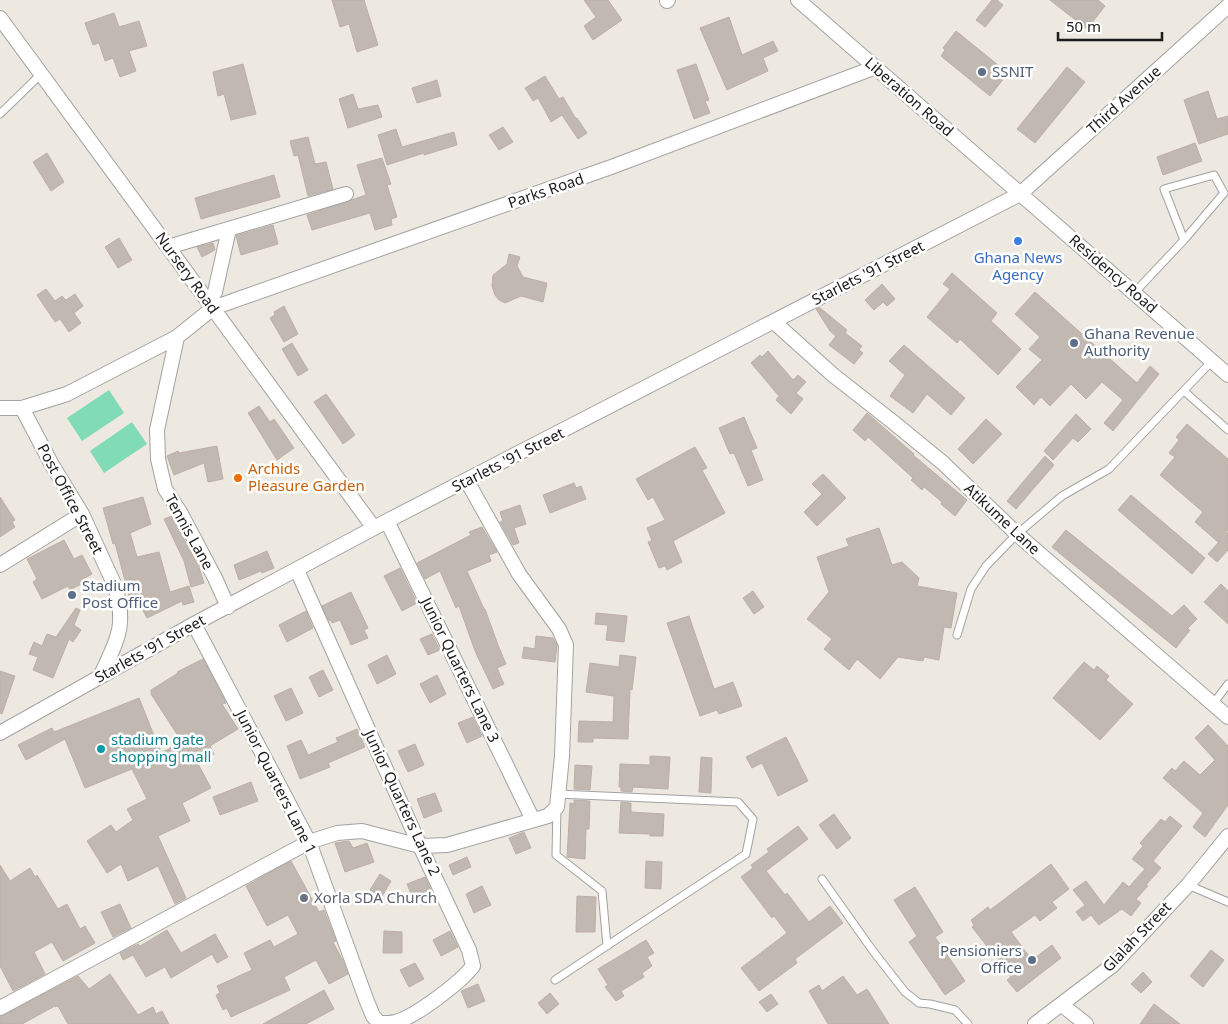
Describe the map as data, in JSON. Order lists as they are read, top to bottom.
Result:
{
  "streets": {
    "street": [
      "Liberation Road",
      "Third Avenue",
      "Parks Road",
      "Nursery Road",
      "Starlets '91 Street",
      "Residency Road",
      "Post Office Street",
      "Atikume Lane",
      "Tennis Lane",
      "Junior Quarters Lane 3",
      "Junior Quarters Lane 1",
      "Junior Quarters Lane 2",
      "Glalah Street"
    ]
  },
  "crossings": [
    ["Liberation Road", "Third Avenue"],
    ["Liberation Road", "Parks Road"],
    ["Liberation Road", "Starlets '91 Street"],
    ["Liberation Road", "Residency Road"],
    ["Third Avenue", "Starlets '91 Street"],
    ["Third Avenue", "Residency Road"],
    ["Parks Road", "Nursery Road"],
    ["Nursery Road", "Starlets '91 Street"],
    ["Starlets '91 Street", "Residency Road"],
    ["Starlets '91 Street", "Post Office Street"],
    ["Starlets '91 Street", "Atikume Lane"],
    ["Starlets '91 Street", "Tennis Lane"],
    ["Starlets '91 Street", "Junior Quarters Lane 3"],
    ["Starlets '91 Street", "Junior Quarters Lane 1"],
    ["Starlets '91 Street", "Junior Quarters Lane 2"],
    ["Junior Quarters Lane 1", "Junior Quarters Lane 2"]
  ],
  "places": [
    "SSNIT",
    "Ghana News Agency",
    "Ghana Revenue Authority",
    "Archids Pleasure Garden",
    "Stadium Post Office",
    "stadium gate shopping mall",
    "Xorla SDA Church",
    "Pensioniers Office"
  ],
  "scale_bar": "50 m"
}
